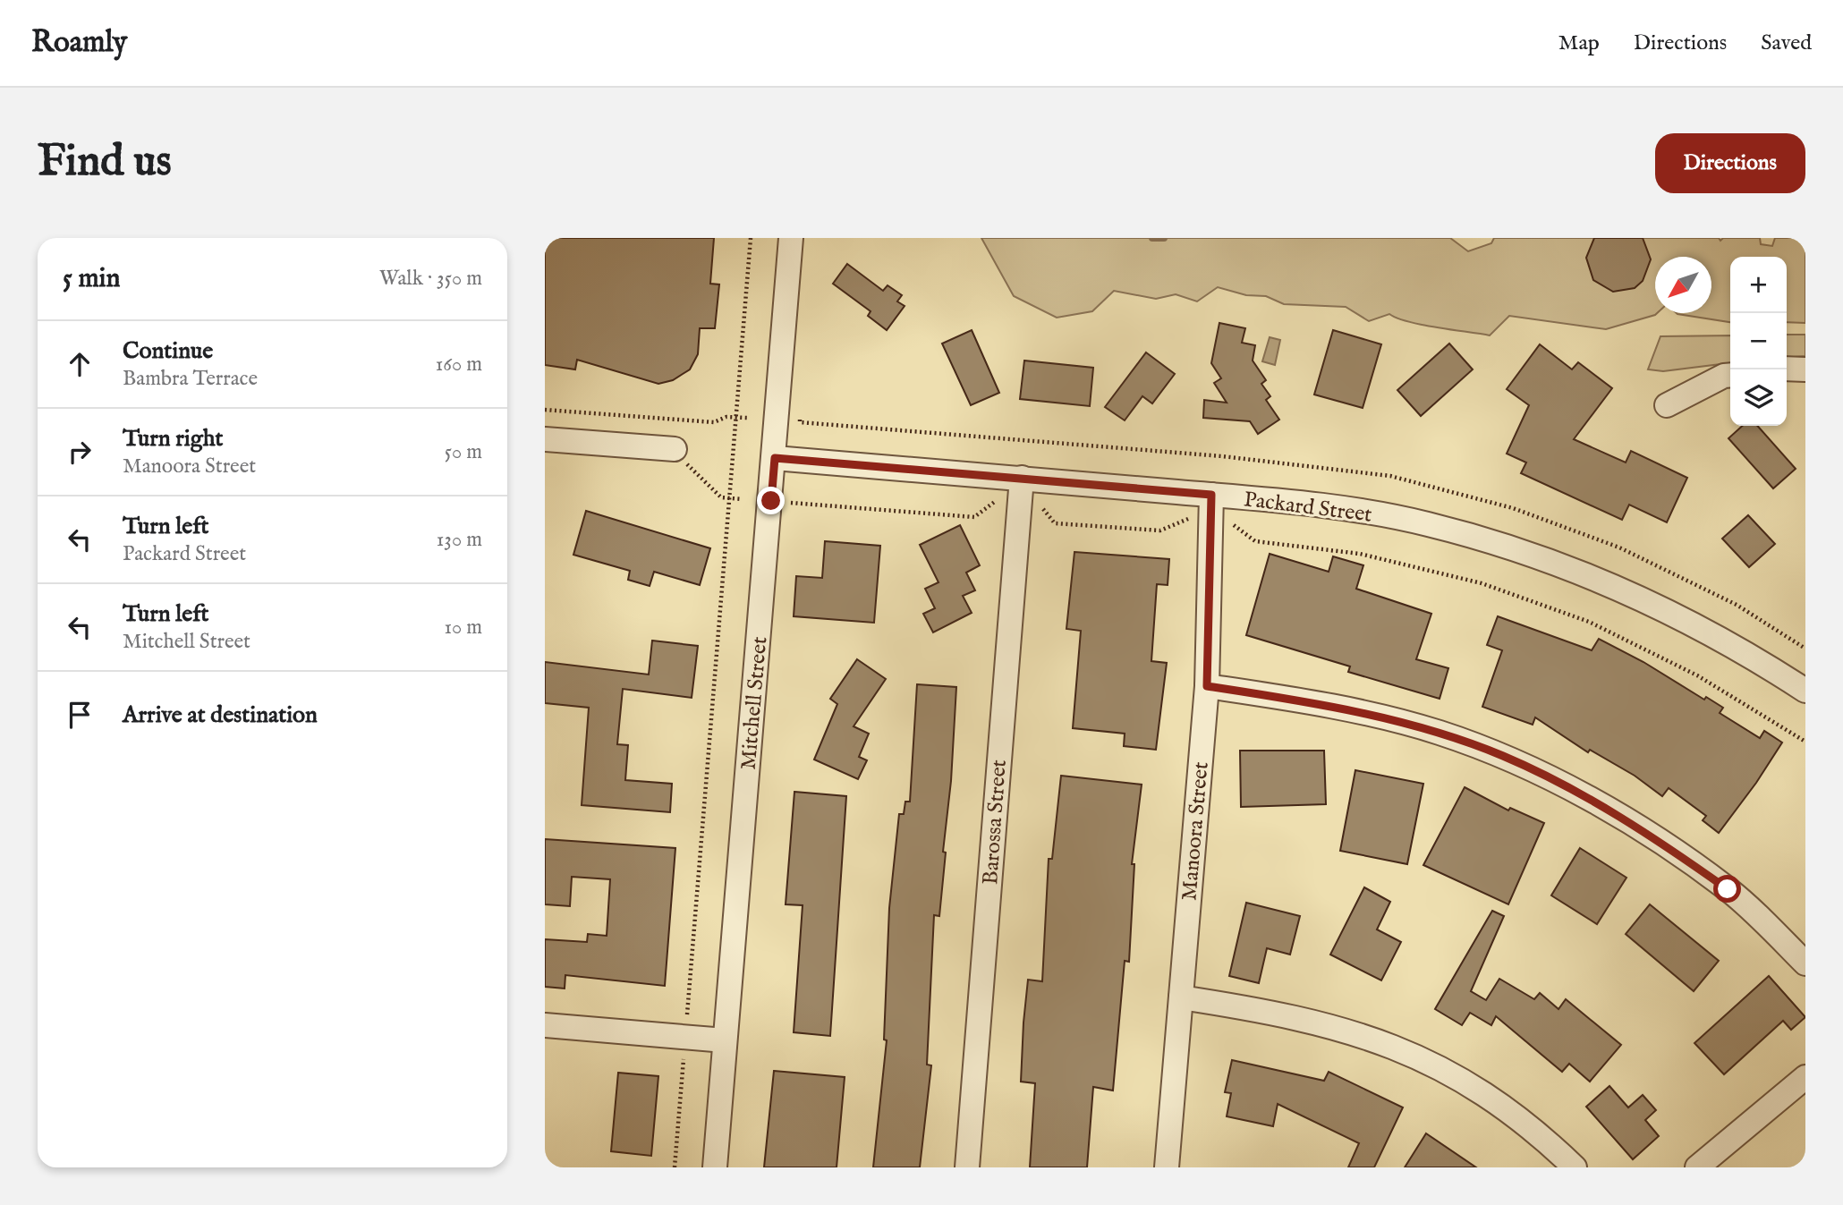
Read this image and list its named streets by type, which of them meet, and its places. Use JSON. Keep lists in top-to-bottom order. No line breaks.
{"streets":{"street":["Packard Street","Mitchell Street","Barossa Street","Manoora Street"]},"crossings":[["Packard Street","Mitchell Street"],["Packard Street","Barossa Street"],["Packard Street","Manoora Street"]],"north":"bottom left","page":{"header":"Roamly","nav":["Map","Directions","Saved"],"buttons":"Directions","title":"Find us","heading":["5 min","Walk · 350 m"],"map_buttons":["+","−"],"list":[["Continue","Bambra Terrace","160 m"],["Turn right","Manoora Street","50 m"],["Turn left","Packard Street","130 m"],["Turn left","Mitchell Street","10 m"],"Arrive at destination"]}}
